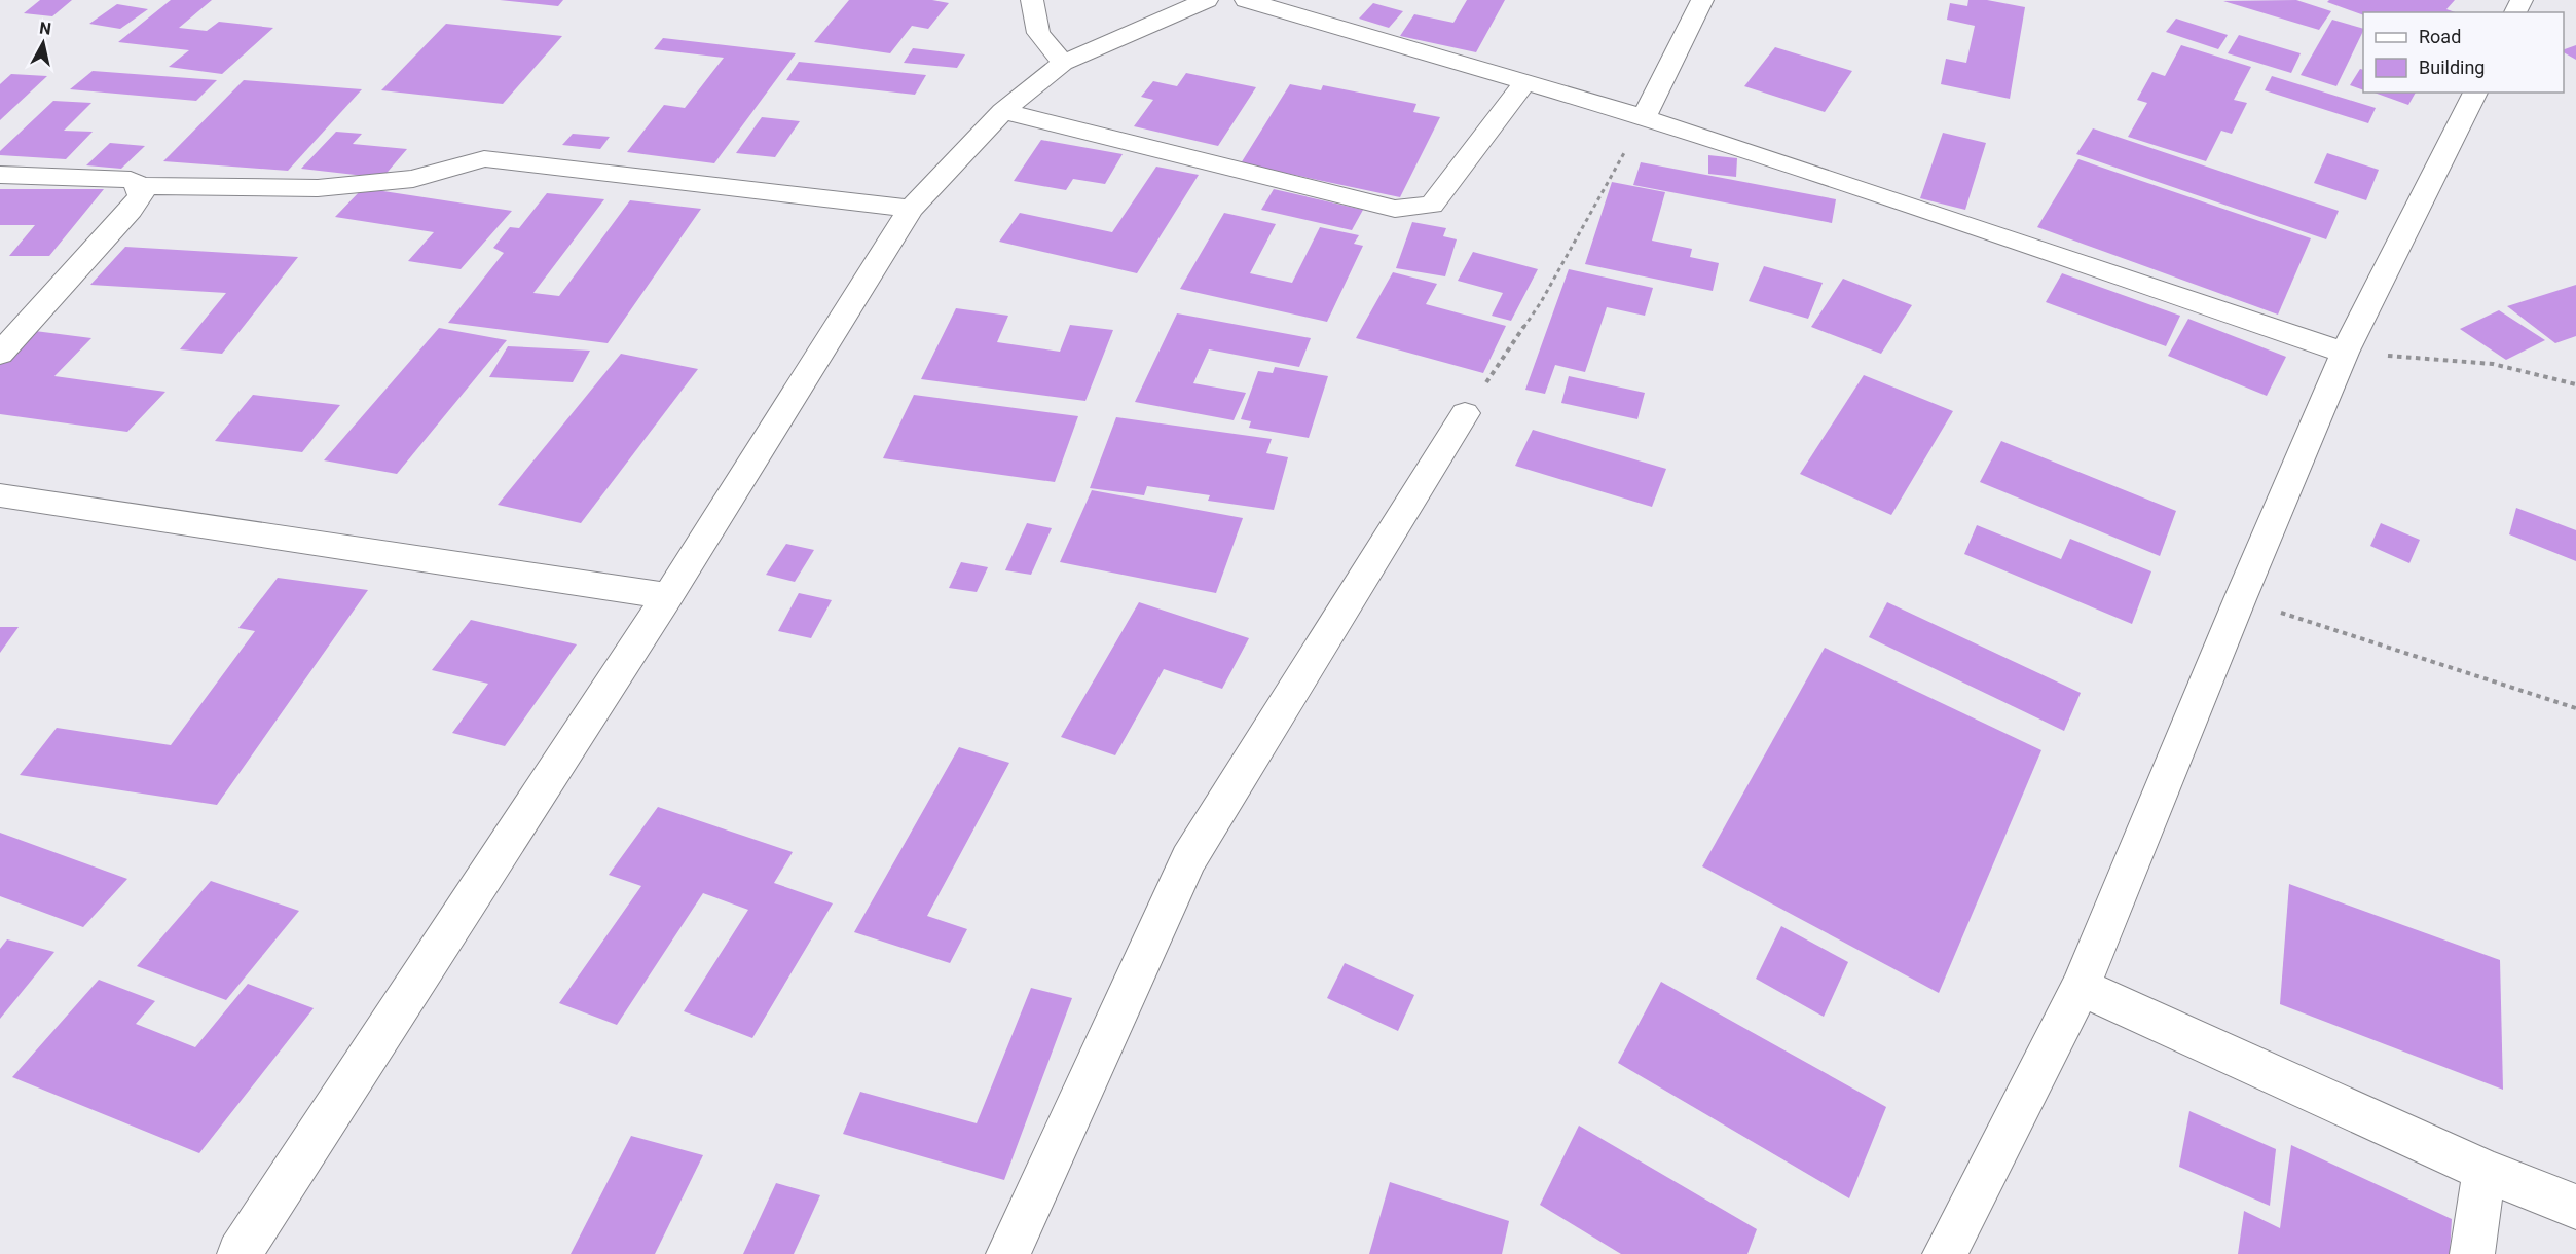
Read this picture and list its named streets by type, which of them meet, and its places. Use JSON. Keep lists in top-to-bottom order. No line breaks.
{"legend":["Road","Building"],"north":"top"}
